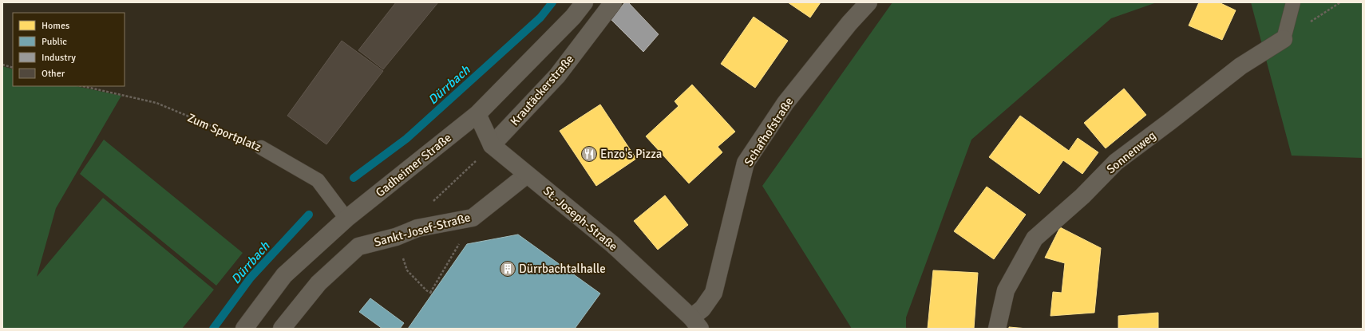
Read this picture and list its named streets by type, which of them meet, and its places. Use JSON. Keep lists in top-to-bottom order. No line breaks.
{"streets":{"street":["Krautäckerstraße","Schafhofstraße","Sonnenweg","Gadheimer Straße","St.-Joseph-Straße","Sankt-Josef-Straße"],"lane":["Zum Sportplatz"]},"crossings":[["Krautäckerstraße","St.-Joseph-Straße"],["Schafhofstraße","St.-Joseph-Straße"],["Zum Sportplatz","Gadheimer Straße"],["Gadheimer Straße","St.-Joseph-Straße"],["St.-Joseph-Straße","Sankt-Josef-Straße"]],"water":["Dürrbach"],"places":{"restaurant":["Enzo's Pizza"],"building":["Dürrbachtalhalle"]},"legend":["Homes","Public","Industry","Other"]}
